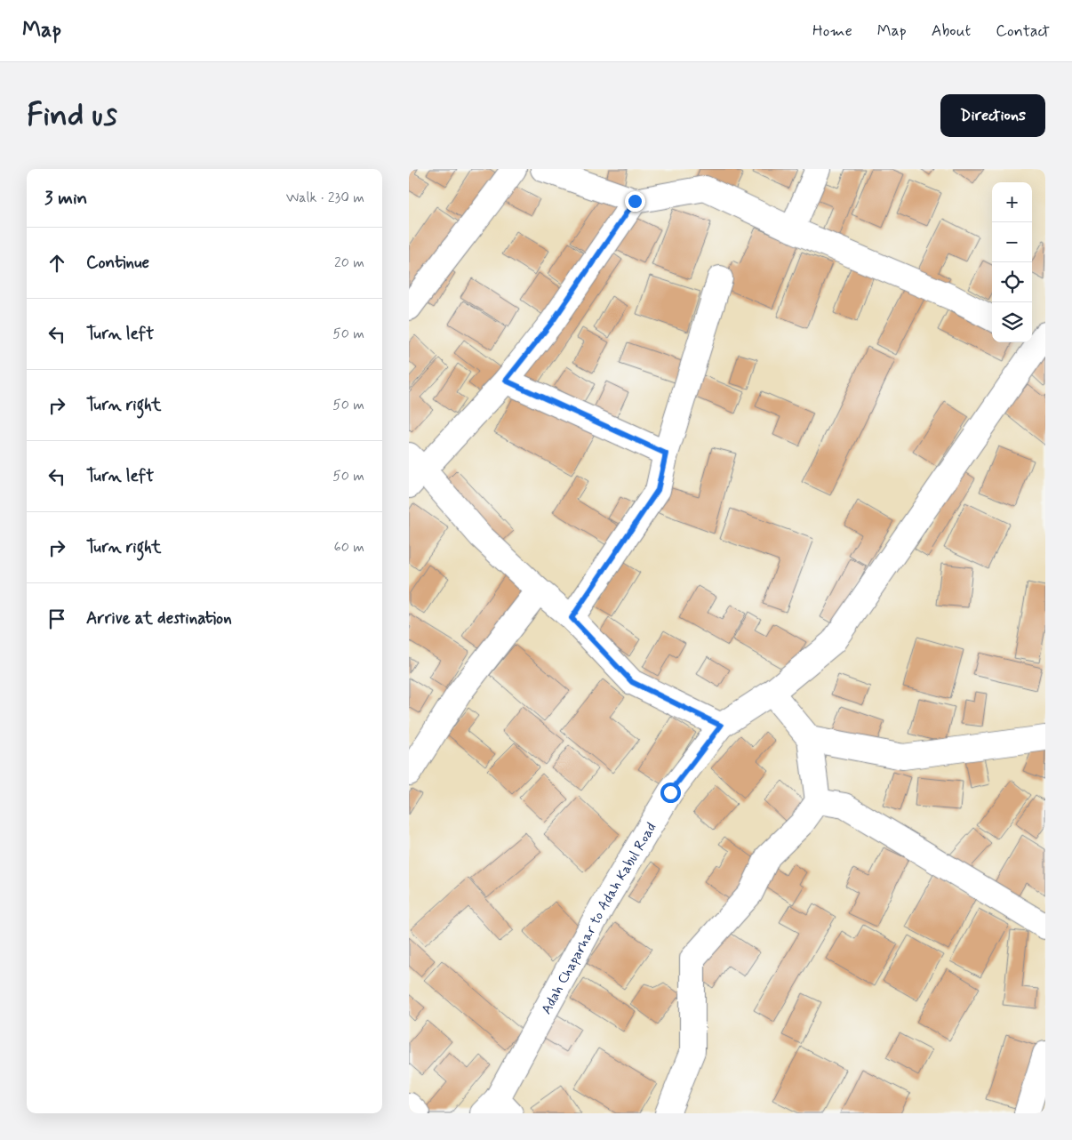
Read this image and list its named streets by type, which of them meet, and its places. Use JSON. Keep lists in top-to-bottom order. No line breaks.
{"streets":{"street":["Adah Chaparhar to Adah Kabul Road"]},"page":{"header":"Map","nav":["Home","Map","About","Contact"],"buttons":"Directions","title":"Find us","heading":["3 min","Walk · 230 m"],"map_buttons":["+","−"],"list":[["Continue","20 m"],["Turn left","50 m"],["Turn right","50 m"],["Turn left","50 m"],["Turn right","60 m"],"Arrive at destination"]}}
